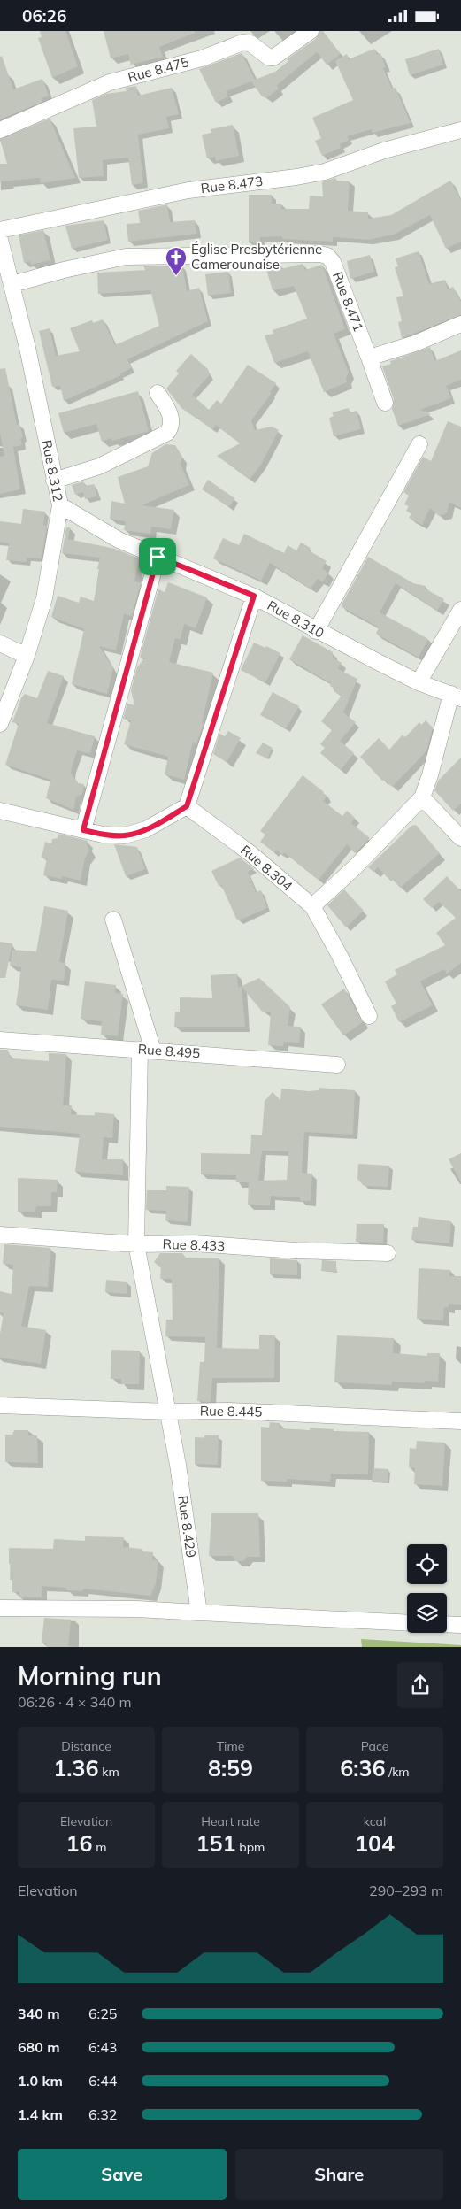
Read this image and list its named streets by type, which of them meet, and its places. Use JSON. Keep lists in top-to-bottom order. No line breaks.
{"streets":{"street":["Rue 8.475","Rue 8.473","Rue 8.471","Rue 8.312","Rue 8.310","Rue 8.304","Rue 8.495","Rue 8.433","Rue 8.445","Rue 8.429"]},"crossings":[["Rue 8.471","Rue 8.312"],["Rue 8.312","Rue 8.310"],["Rue 8.495","Rue 8.429"],["Rue 8.433","Rue 8.429"],["Rue 8.445","Rue 8.429"]],"places":{"church":["Église Presbytérienne Camerounaise"]},"page":{"status":"06:26","heading":["Morning run","06:26 · 4 × 340 m"],"stats":[["Distance","1.36 km"],["Time","8:59"],["Pace","6:36 /km"],["Elevation","16 m"],["Heart rate","151 bpm"],["kcal","104"]],"chart":["Elevation","290–293 m"],"list":[{"name":"340 m","note":"6:25"},{"name":"680 m","note":"6:43"},{"name":"1.0 km","note":"6:44"},{"name":"1.4 km","note":"6:32"}],"buttons":["Save","Share"]}}
